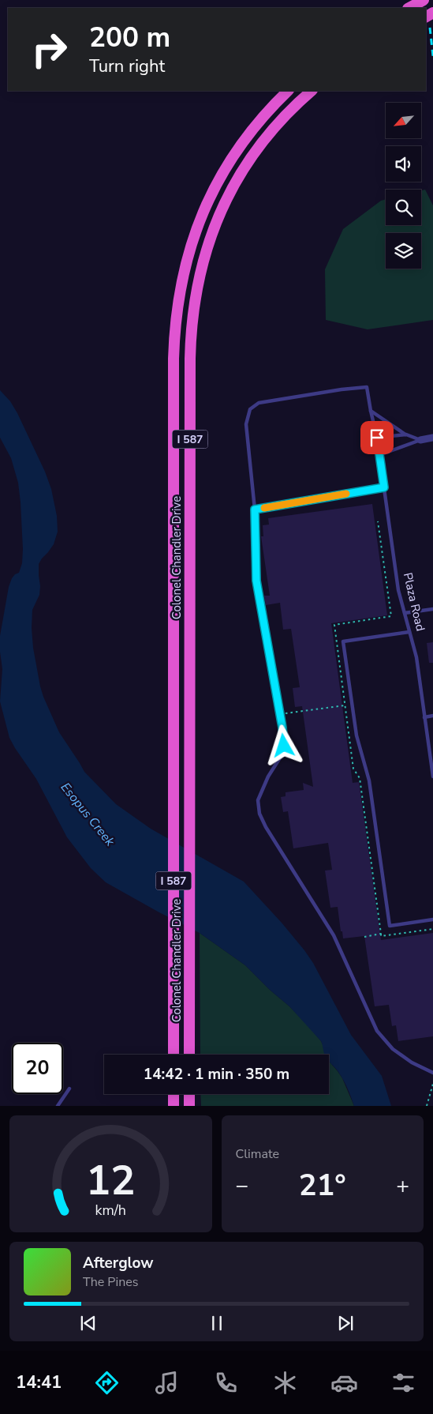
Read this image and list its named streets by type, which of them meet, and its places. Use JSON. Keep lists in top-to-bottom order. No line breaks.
{"streets":{"highway":["I 587","Colonel Chandler Drive"],"lane":["Plaza Road"]},"water":["Esopus Creek"],"north":"bottom left","page":{"turn":["200 m","Turn right"],"limit":"20","trip":"14:42 · 1 min · 350 m","tile":"Climate","heat":["−","21°","+"],"song":["Afterglow","The Pines"],"tabs":"14:41","gauge":["12","km/h"]}}
